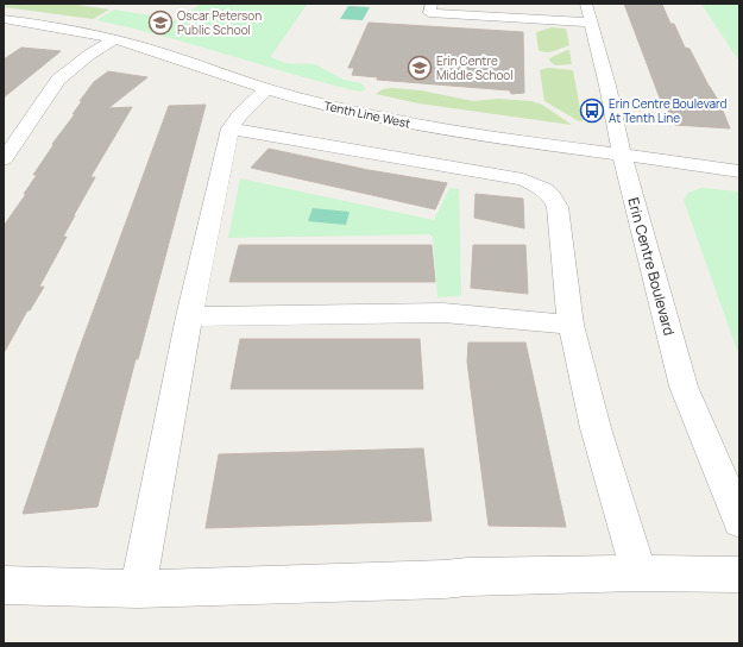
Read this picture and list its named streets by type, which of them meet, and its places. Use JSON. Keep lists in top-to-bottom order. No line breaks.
{"streets":{"street":["Tenth Line West","Erin Centre Boulevard"]},"crossings":[["Tenth Line West","Erin Centre Boulevard"]],"places":{"school or university":["Oscar Peterson Public School","Erin Centre Middle School"],"bus stop":["Erin Centre Boulevard At Tenth Line"]}}
